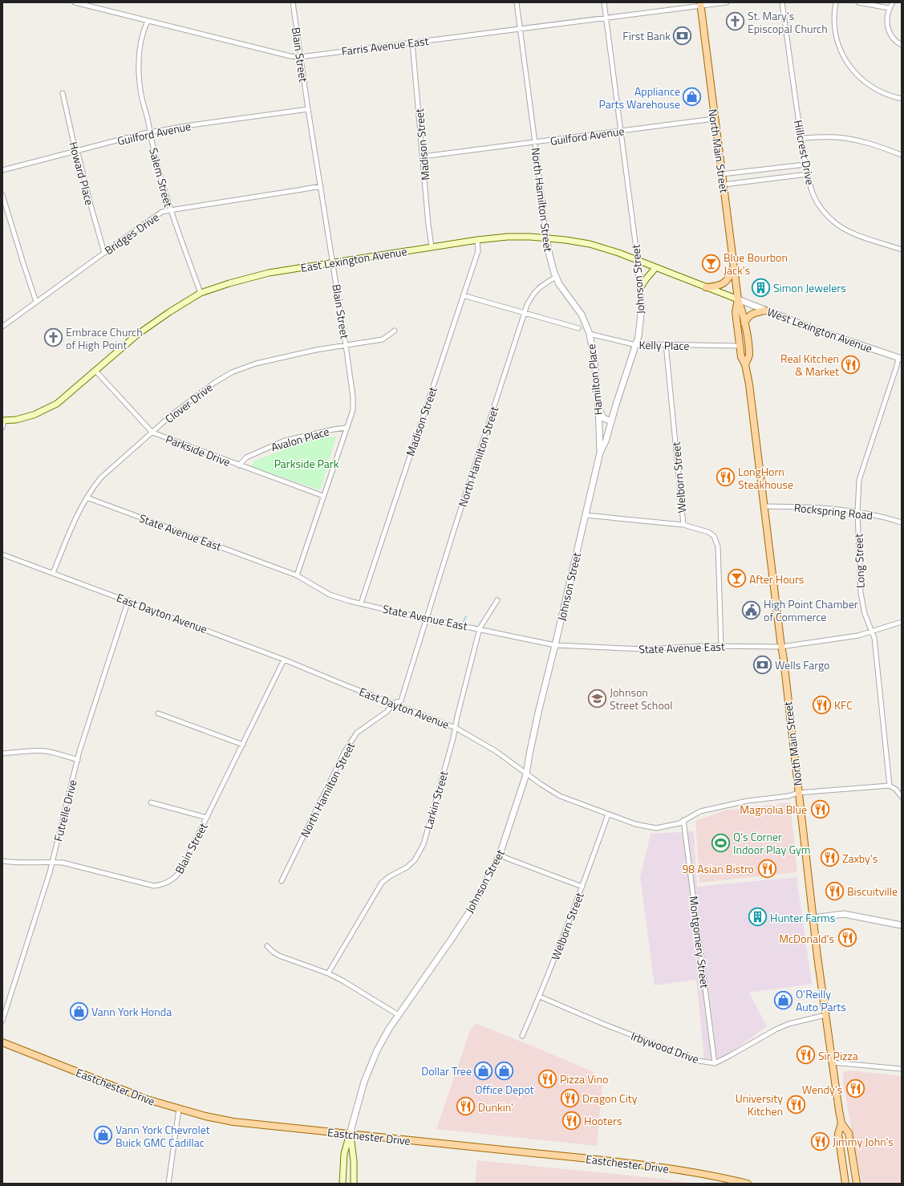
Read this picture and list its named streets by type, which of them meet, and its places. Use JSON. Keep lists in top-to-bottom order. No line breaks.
{"streets":{"main road":["North Main Street","East Lexington Avenue","Johnson Street","Eastchester Drive"],"street":["Farris Avenue East","Blain Street","Guilford Avenue","Madison Street","Hillcrest Drive","Howard Place","Salem Street","North Hamilton Street","Bridges Drive","West Lexington Avenue","Kelly Place","Hamilton Place","Clover Drive","Avalon Place","Parkside Drive","Welborn Street","Rockspring Road","State Avenue East","Long Street","East Dayton Avenue","Larkin Street","Futrelle Drive","Montgomery Street","Irbywood Drive"]},"crossings":[["Farris Avenue East","Blain Street"],["Farris Avenue East","Madison Street"],["Farris Avenue East","North Main Street"],["Farris Avenue East","Salem Street"],["Farris Avenue East","North Hamilton Street"],["Farris Avenue East","Johnson Street"],["Blain Street","Guilford Avenue"],["Blain Street","Bridges Drive"],["Blain Street","East Lexington Avenue"],["Blain Street","Clover Drive"],["Blain Street","Avalon Place"],["Blain Street","Parkside Drive"],["Blain Street","State Avenue East"],["Blain Street","East Dayton Avenue"],["Blain Street","Futrelle Drive"],["Guilford Avenue","Madison Street"],["Guilford Avenue","North Main Street"],["Guilford Avenue","Howard Place"],["Guilford Avenue","Salem Street"],["Guilford Avenue","North Hamilton Street"],["Guilford Avenue","Johnson Street"],["Madison Street","East Lexington Avenue"],["Madison Street","State Avenue East"],["North Main Street","East Lexington Avenue"],["North Main Street","West Lexington Avenue"],["North Main Street","Kelly Place"],["North Main Street","Rockspring Road"],["North Main Street","State Avenue East"],["North Main Street","East Dayton Avenue"],["North Main Street","Irbywood Drive"],["Howard Place","Bridges Drive"],["Salem Street","Bridges Drive"],["Salem Street","East Lexington Avenue"],["North Hamilton Street","East Lexington Avenue"],["North Hamilton Street","Hamilton Place"],["North Hamilton Street","State Avenue East"],["North Hamilton Street","East Dayton Avenue"],["East Lexington Avenue","Johnson Street"],["East Lexington Avenue","West Lexington Avenue"],["East Lexington Avenue","Parkside Drive"],["Johnson Street","Kelly Place"],["Johnson Street","Hamilton Place"],["Johnson Street","State Avenue East"],["Johnson Street","East Dayton Avenue"],["Johnson Street","Eastchester Drive"],["West Lexington Avenue","Long Street"],["Kelly Place","Hamilton Place"],["Kelly Place","Welborn Street"],["Clover Drive","Parkside Drive"],["Clover Drive","State Avenue East"],["Clover Drive","East Dayton Avenue"],["Avalon Place","Parkside Drive"],["Welborn Street","State Avenue East"],["Welborn Street","East Dayton Avenue"],["Welborn Street","Irbywood Drive"],["Rockspring Road","Long Street"],["State Avenue East","Long Street"],["State Avenue East","Larkin Street"],["Long Street","East Dayton Avenue"],["East Dayton Avenue","Larkin Street"],["East Dayton Avenue","Futrelle Drive"],["East Dayton Avenue","Montgomery Street"],["Montgomery Street","Irbywood Drive"]],"parks":["Parkside Park"],"places":{"church":["St. Mary's Episcopal Church","Embrace Church of High Point"],"bank":["First Bank","Wells Fargo"],"shop":["Appliance Parts Warehouse","O'Reilly Auto Parts","Vann York Honda","Dollar Tree","Office Depot","Vann York Chevrolet Buick GMC Cadillac"],"bar":["Blue Bourbon Jack's","After Hours"],"building":["Simon Jewelers","Hunter Farms"],"restaurant":["Real Kitchen & Market","LongHorn Steakhouse","KFC","Magnolia Blue","Zaxby's","98 Asian Bistro","Biscuitville","McDonald's","Sir Pizza","Pizza Vino","Wendy's","Dragon City","University Kitchen","Dunkin'","Hooters","Jimmy John's"],"public building":["High Point Chamber of Commerce"],"school or university":["Johnson Street School"],"sports":["Q's Corner Indoor Play Gym"]}}
